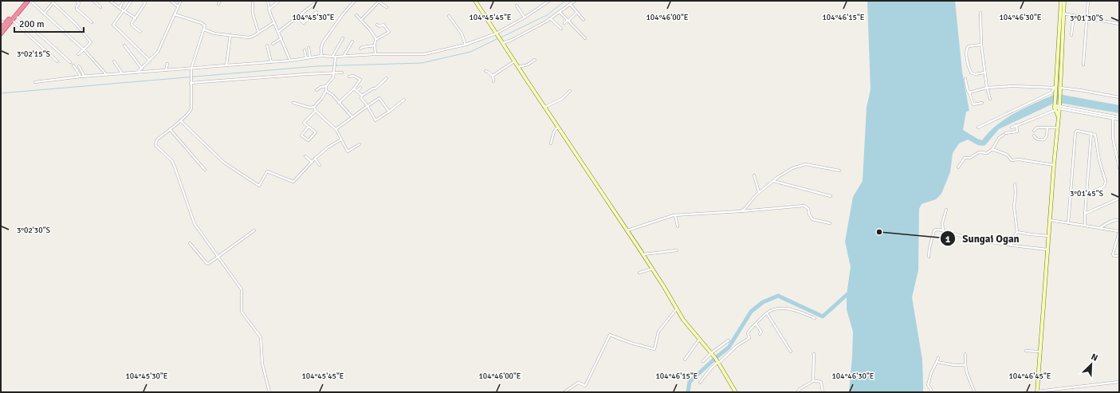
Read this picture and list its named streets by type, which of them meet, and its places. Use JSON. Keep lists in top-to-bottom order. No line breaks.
{"places":["Sungai Ogan"],"scale_bar":"200 m","north":"top right","coordinates":["104°45'30\"E","104°45'45\"E","104°46'00\"E","104°46'15\"E","104°46'30\"E","3°01'30\"S","3°02'15\"S","3°01'45\"S","3°02'30\"S","104°46'45\"E"]}
